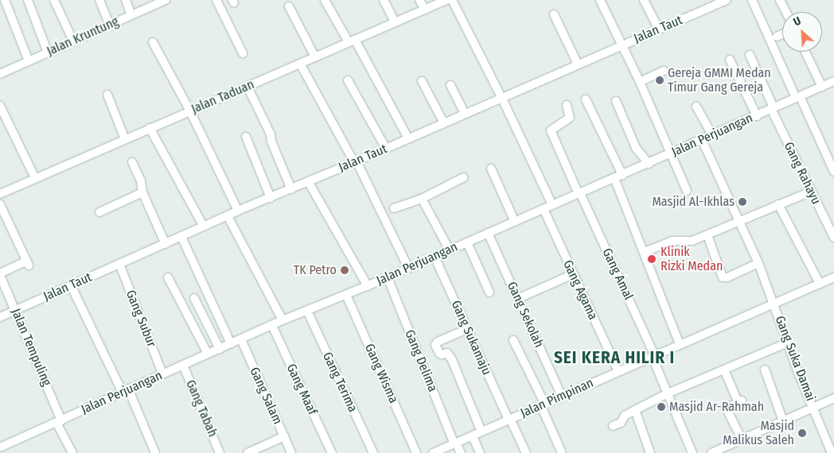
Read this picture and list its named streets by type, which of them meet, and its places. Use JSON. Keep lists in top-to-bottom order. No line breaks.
{"streets":{"street":["Jalan Taut","Jalan Kruntung","Jalan Taduan","Jalan Perjuangan","Gang Rahayu","Gang Amal","Gang Agama","Gang Sekolah","Gang Subur","Gang Sukamaju","Jalan Tempuling","Gang Suka Damai","Gang Delima","Gang Wisma","Gang Terima","Gang Maaf","Gang Salam","Jalan Pimpinan","Gang Tabah"]},"crossings":[["Jalan Taut","Gang Subur"],["Jalan Taut","Jalan Tempuling"],["Jalan Perjuangan","Gang Rahayu"],["Jalan Perjuangan","Gang Amal"],["Jalan Perjuangan","Gang Agama"],["Jalan Perjuangan","Gang Sekolah"],["Jalan Perjuangan","Gang Subur"],["Jalan Perjuangan","Gang Sukamaju"],["Jalan Perjuangan","Jalan Tempuling"],["Jalan Perjuangan","Gang Suka Damai"],["Jalan Perjuangan","Gang Delima"],["Jalan Perjuangan","Gang Wisma"],["Jalan Perjuangan","Gang Terima"],["Jalan Perjuangan","Gang Maaf"],["Jalan Perjuangan","Gang Salam"],["Jalan Perjuangan","Gang Tabah"],["Gang Amal","Jalan Pimpinan"],["Gang Agama","Jalan Pimpinan"],["Gang Sekolah","Jalan Pimpinan"],["Gang Sukamaju","Jalan Pimpinan"],["Gang Suka Damai","Jalan Pimpinan"],["Gang Delima","Jalan Pimpinan"]],"districts":["SEI KERA HILIR I"],"places":["Gereja GMMI Medan Timur Gang Gereja","Masjid Al-Ikhlas","Klinik Rizki Medan","TK Petro","Masjid Ar-Rahmah","Masjid Malikus Saleh"],"north":"top left"}
